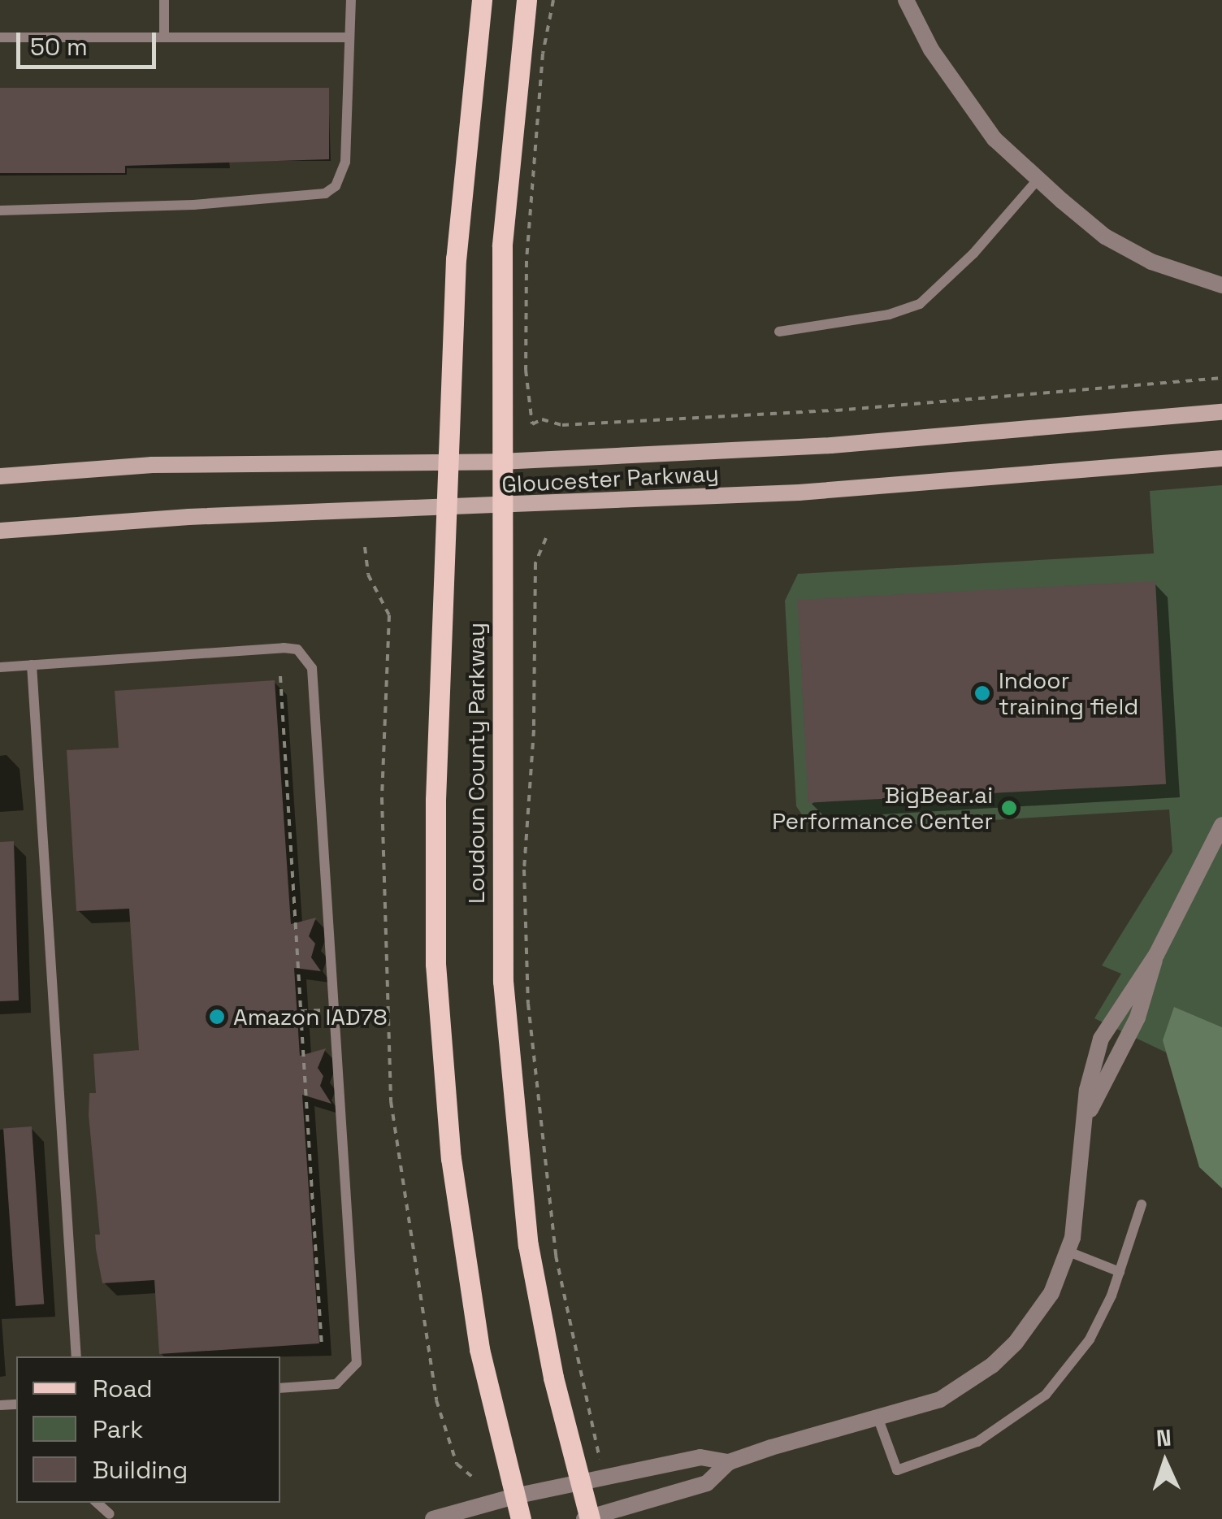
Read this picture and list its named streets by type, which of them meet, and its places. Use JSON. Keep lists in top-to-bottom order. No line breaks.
{"streets":{"main road":["Gloucester Parkway","Loudoun County Parkway"]},"crossings":[["Gloucester Parkway","Loudoun County Parkway"]],"places":["Indoor training field","BigBear.ai Performance Center","Amazon IAD78"],"legend":["Road","Park","Building"],"scale_bar":"50 m","north":"top"}
